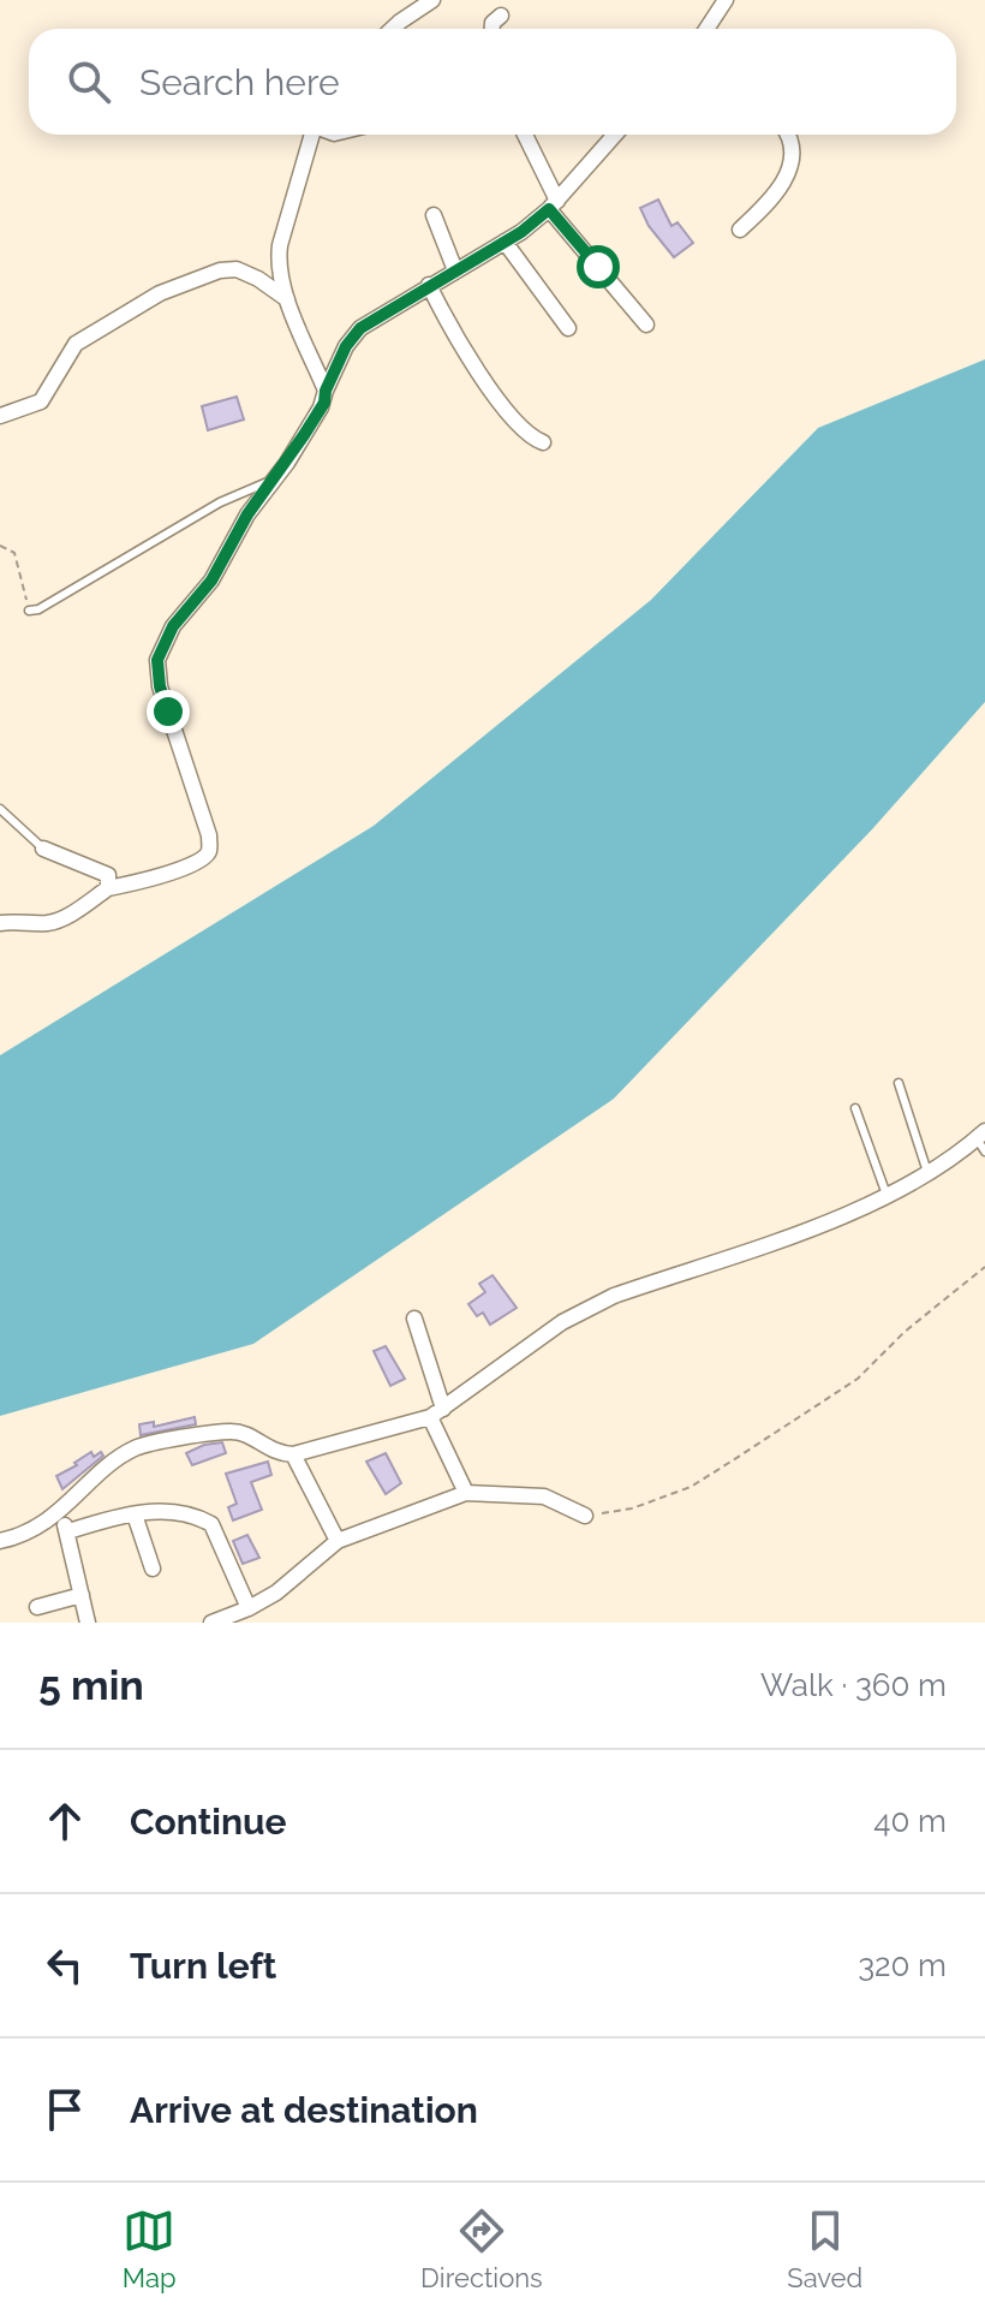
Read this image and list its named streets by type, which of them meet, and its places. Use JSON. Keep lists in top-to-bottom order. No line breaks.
{"page":{"search":"Search here","heading":["5 min","Walk · 360 m"],"list":[["Continue","40 m"],["Turn left","320 m"],"Arrive at destination"],"nav":["Map","Directions","Saved"]}}
